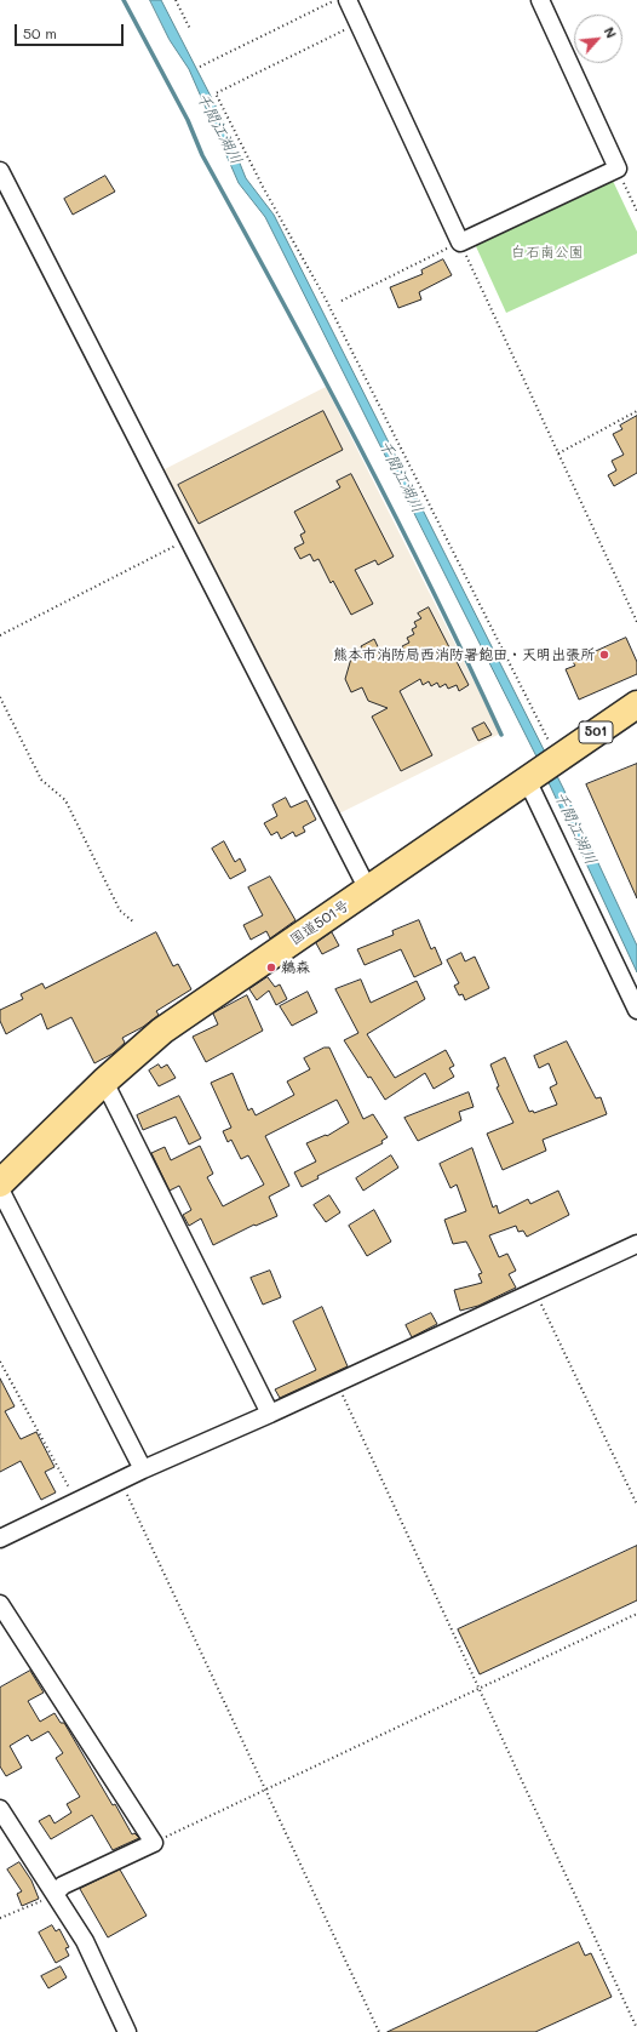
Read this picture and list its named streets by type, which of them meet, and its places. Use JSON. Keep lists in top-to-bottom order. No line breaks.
{"streets":{"highway":["501","国道501号"]},"water":["千間江湖川"],"parks":["白石南公園"],"places":["熊本市消防局西消防署飽田・天明出張所","鵜森"],"scale_bar":"50 m","north":"top right"}
